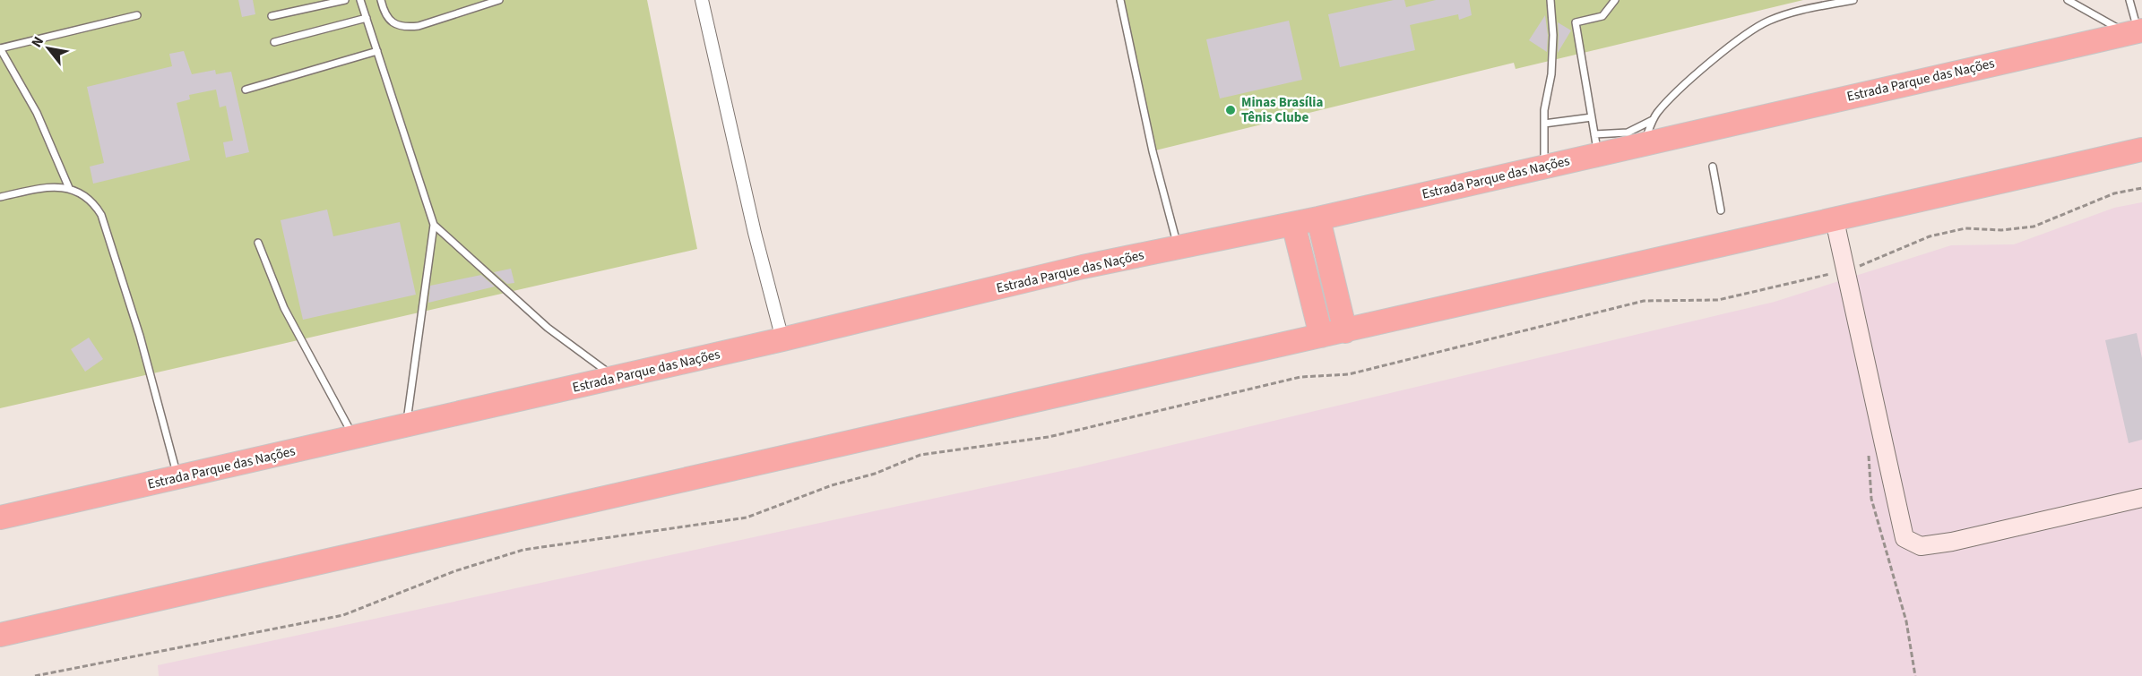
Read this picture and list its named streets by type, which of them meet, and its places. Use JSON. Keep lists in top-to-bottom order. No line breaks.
{"streets":{"highway":["Estrada Parque das Nações"]},"places":["Minas Brasília Tênis Clube"],"north":"top left"}
